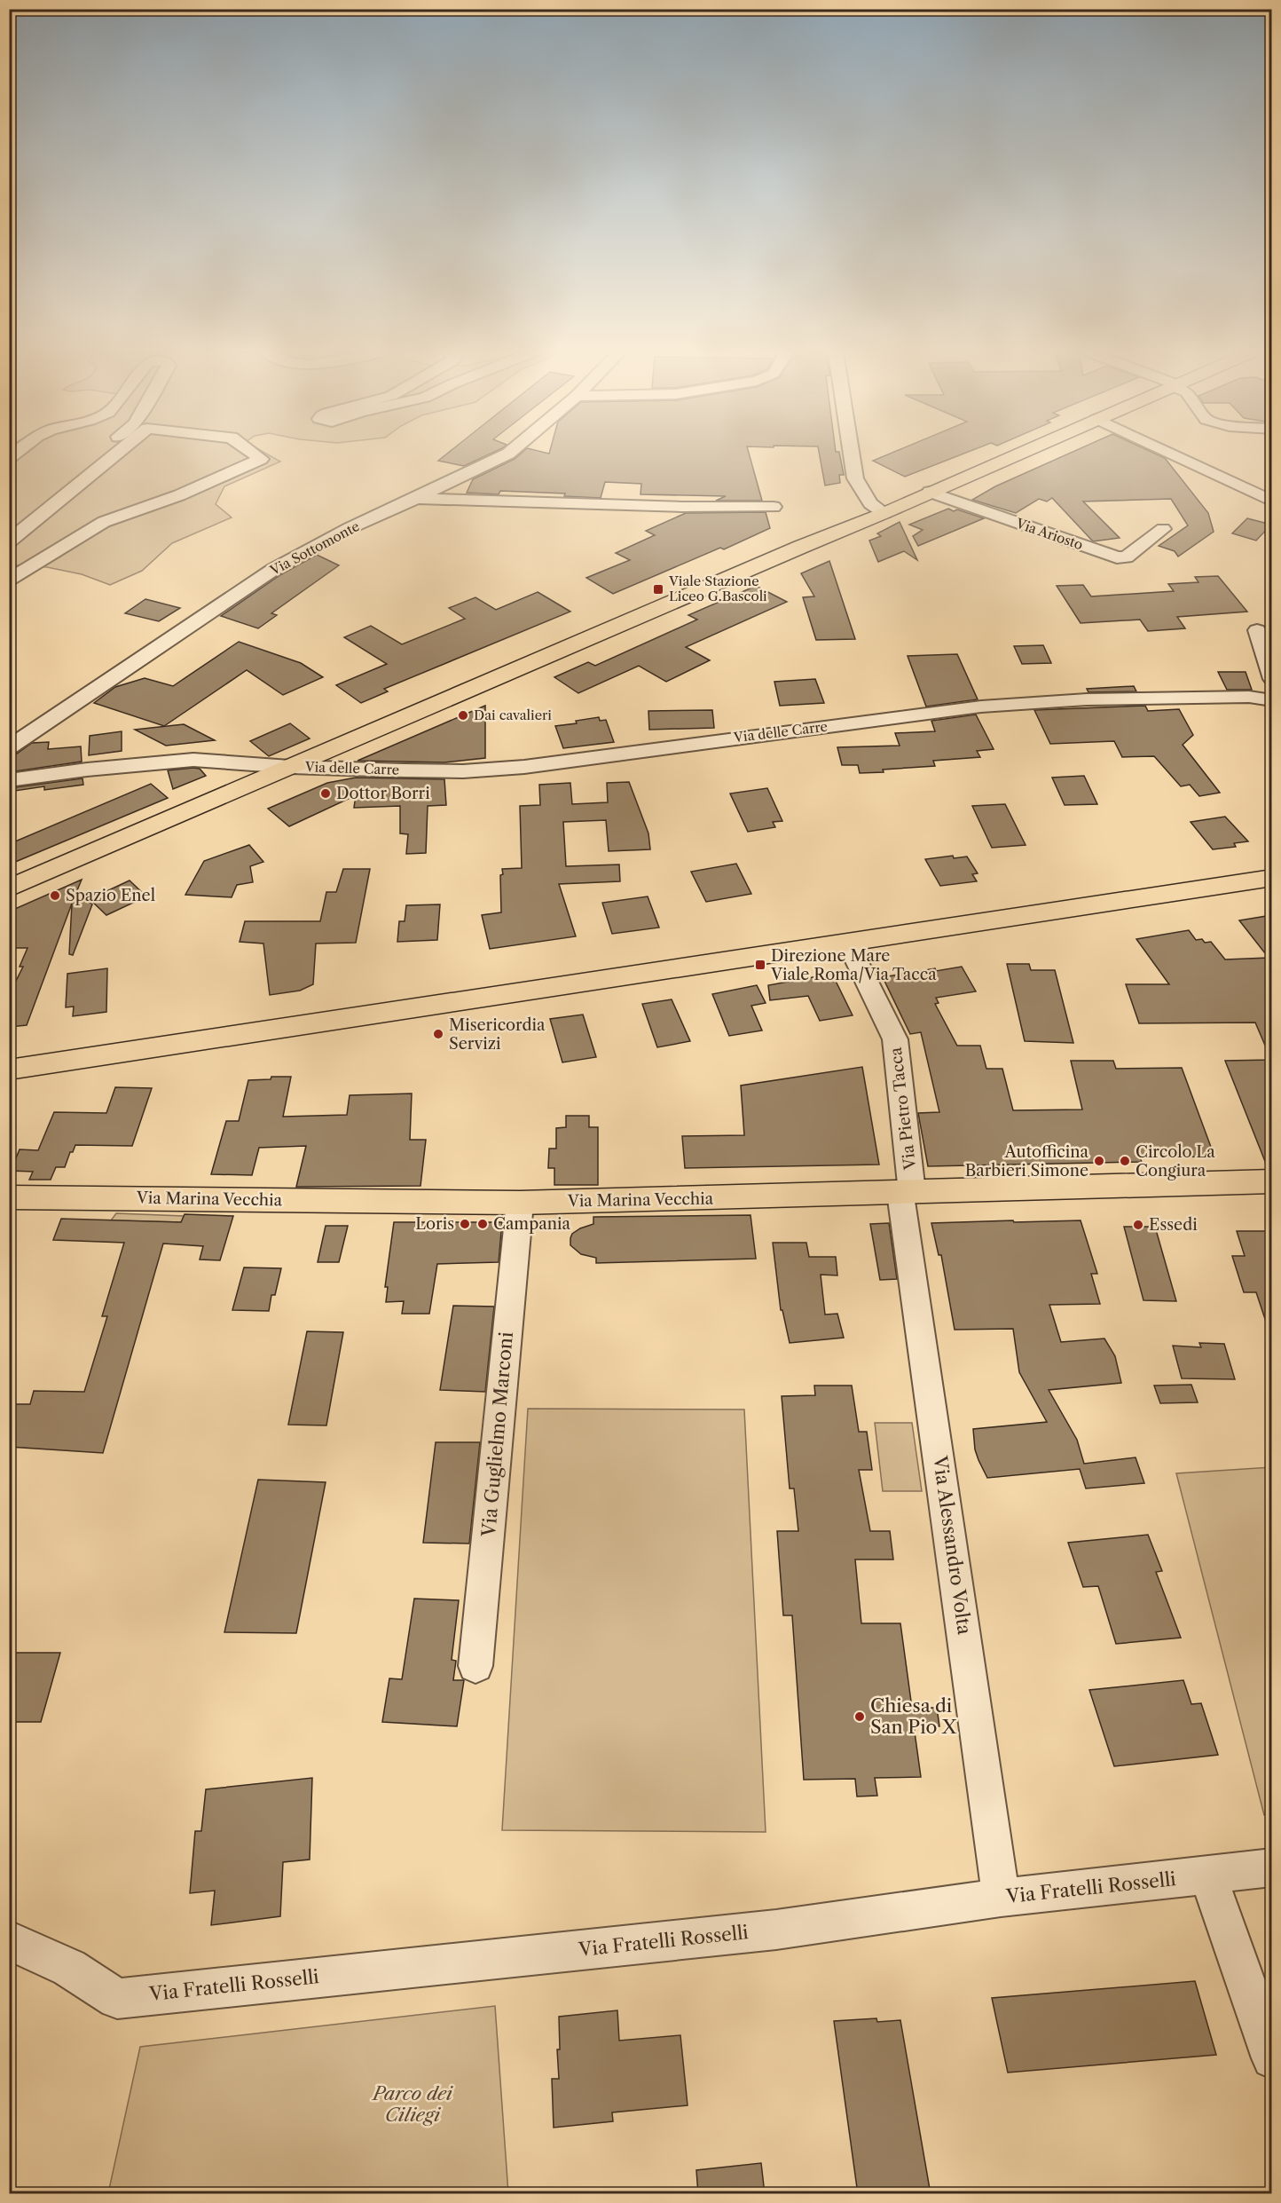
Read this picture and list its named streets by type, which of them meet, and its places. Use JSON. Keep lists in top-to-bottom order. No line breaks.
{"streets":{"main road":["Via Marina Vecchia"],"street":["Via Ariosto","Via Sottomonte","Via delle Carre","Via Pietro Tacca","Via Guglielmo Marconi","Via Alessandro Volta","Via Fratelli Rosselli"]},"crossings":[["Via Pietro Tacca","Via Marina Vecchia"],["Via Pietro Tacca","Via Alessandro Volta"],["Via Marina Vecchia","Via Guglielmo Marconi"],["Via Marina Vecchia","Via Alessandro Volta"],["Via Alessandro Volta","Via Fratelli Rosselli"]],"parks":["Parco dei Ciliegi"],"places":{"transit":["Viale Stazione Liceo G.Bascoli","Direzione Mare Viale Roma/Via Tacca"],"other":["Dai cavalieri","Dottor Borri","Spazio Enel","Misericordia Servizi","Autofficina Barbieri Simone","Circolo La Congiura","Loris","Campania","Essedi","Chiesa di San Pio X"]}}
